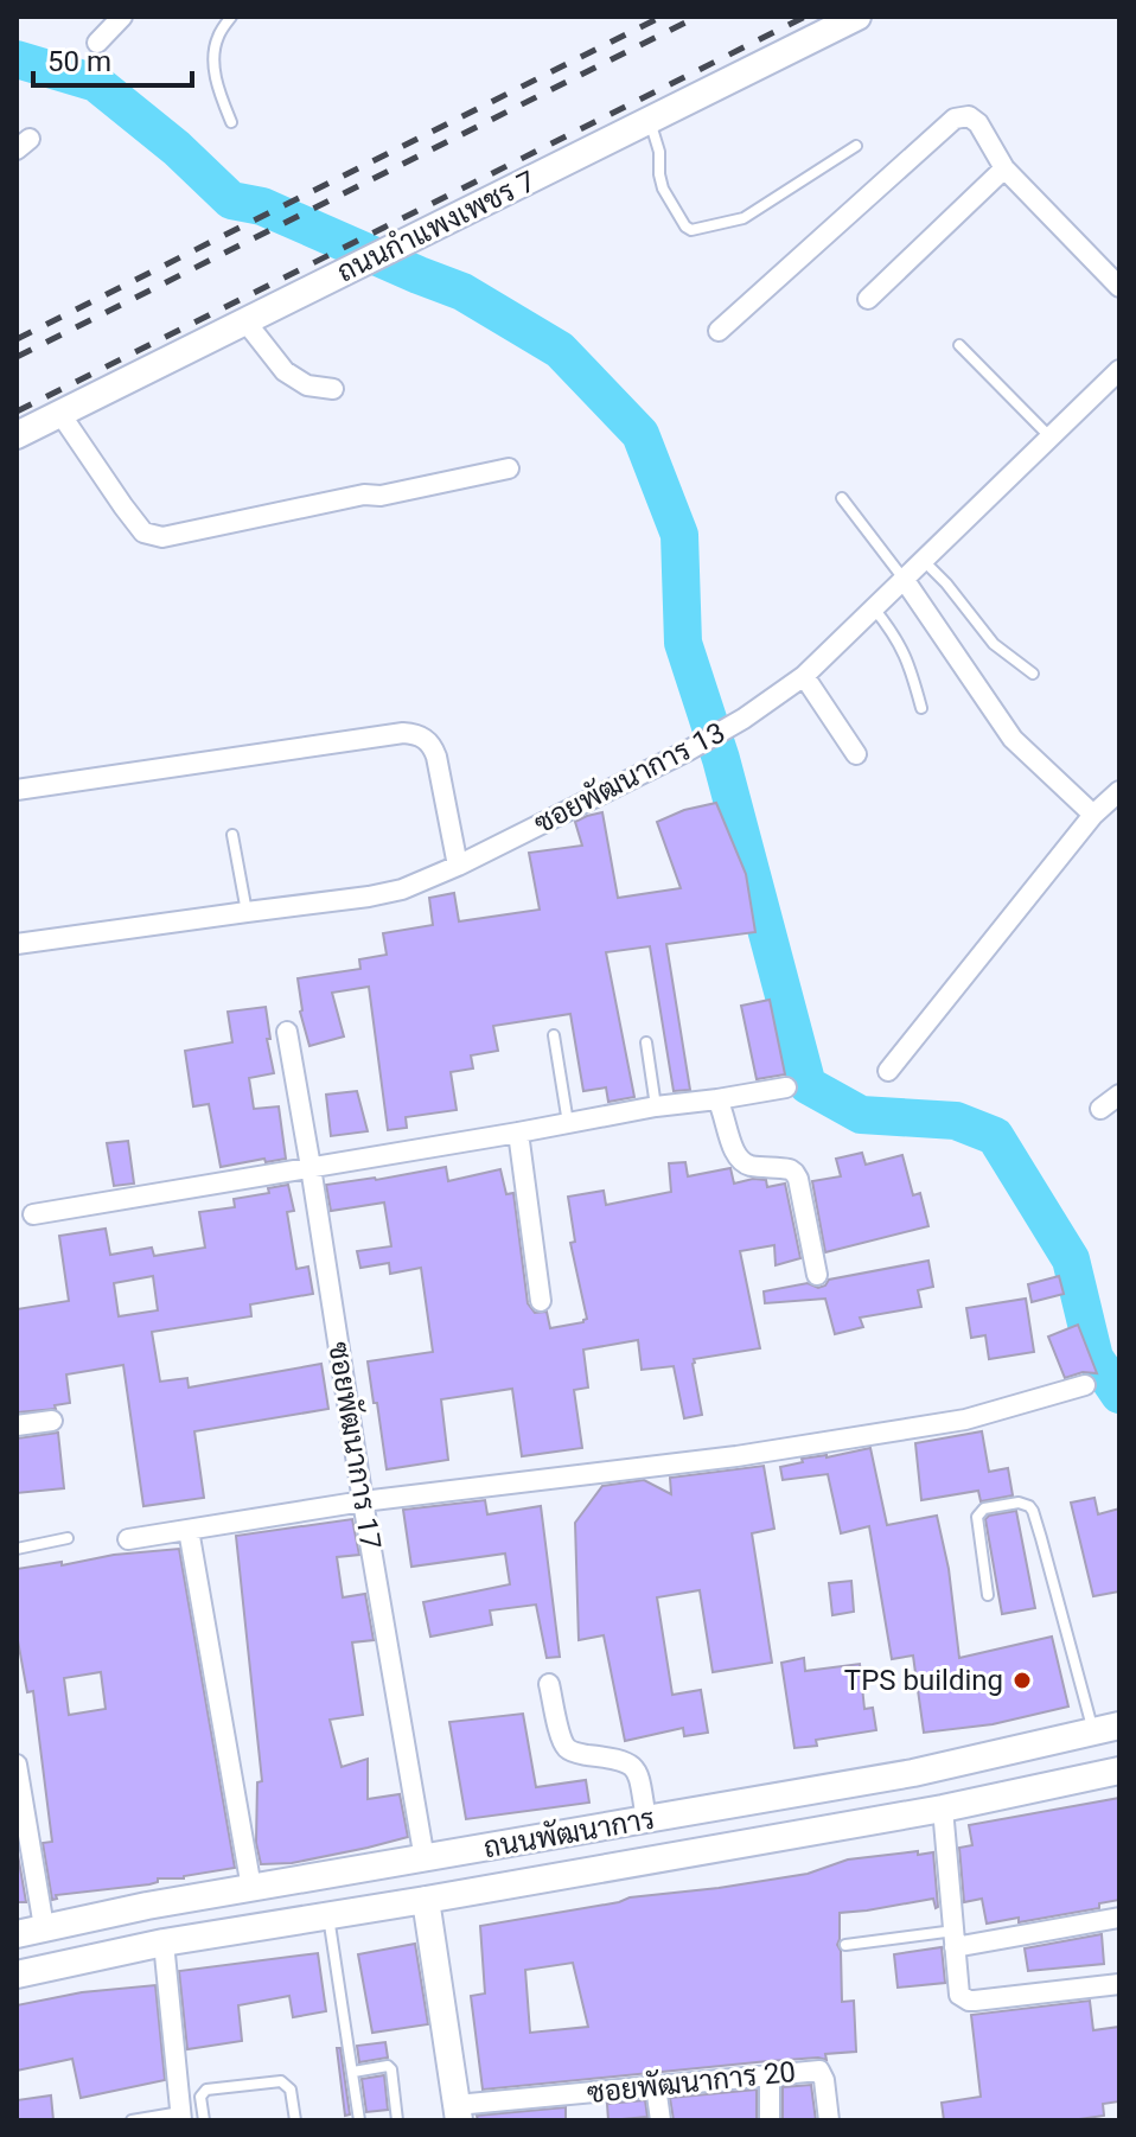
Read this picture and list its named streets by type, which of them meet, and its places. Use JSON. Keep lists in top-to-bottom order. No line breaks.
{"streets":{"main road":["ถนนกำแพงเพชร 7","ถนนพัฒนาการ","ซอยพัฒนาการ 20"],"street":["ซอยพัฒนาการ 13","ซอยพัฒนาการ 17"]},"crossings":[["ซอยพัฒนาการ 17","ถนนพัฒนาการ"],["ถนนพัฒนาการ","ซอยพัฒนาการ 20"]],"places":["TPS building"],"scale_bar":"50 m"}
